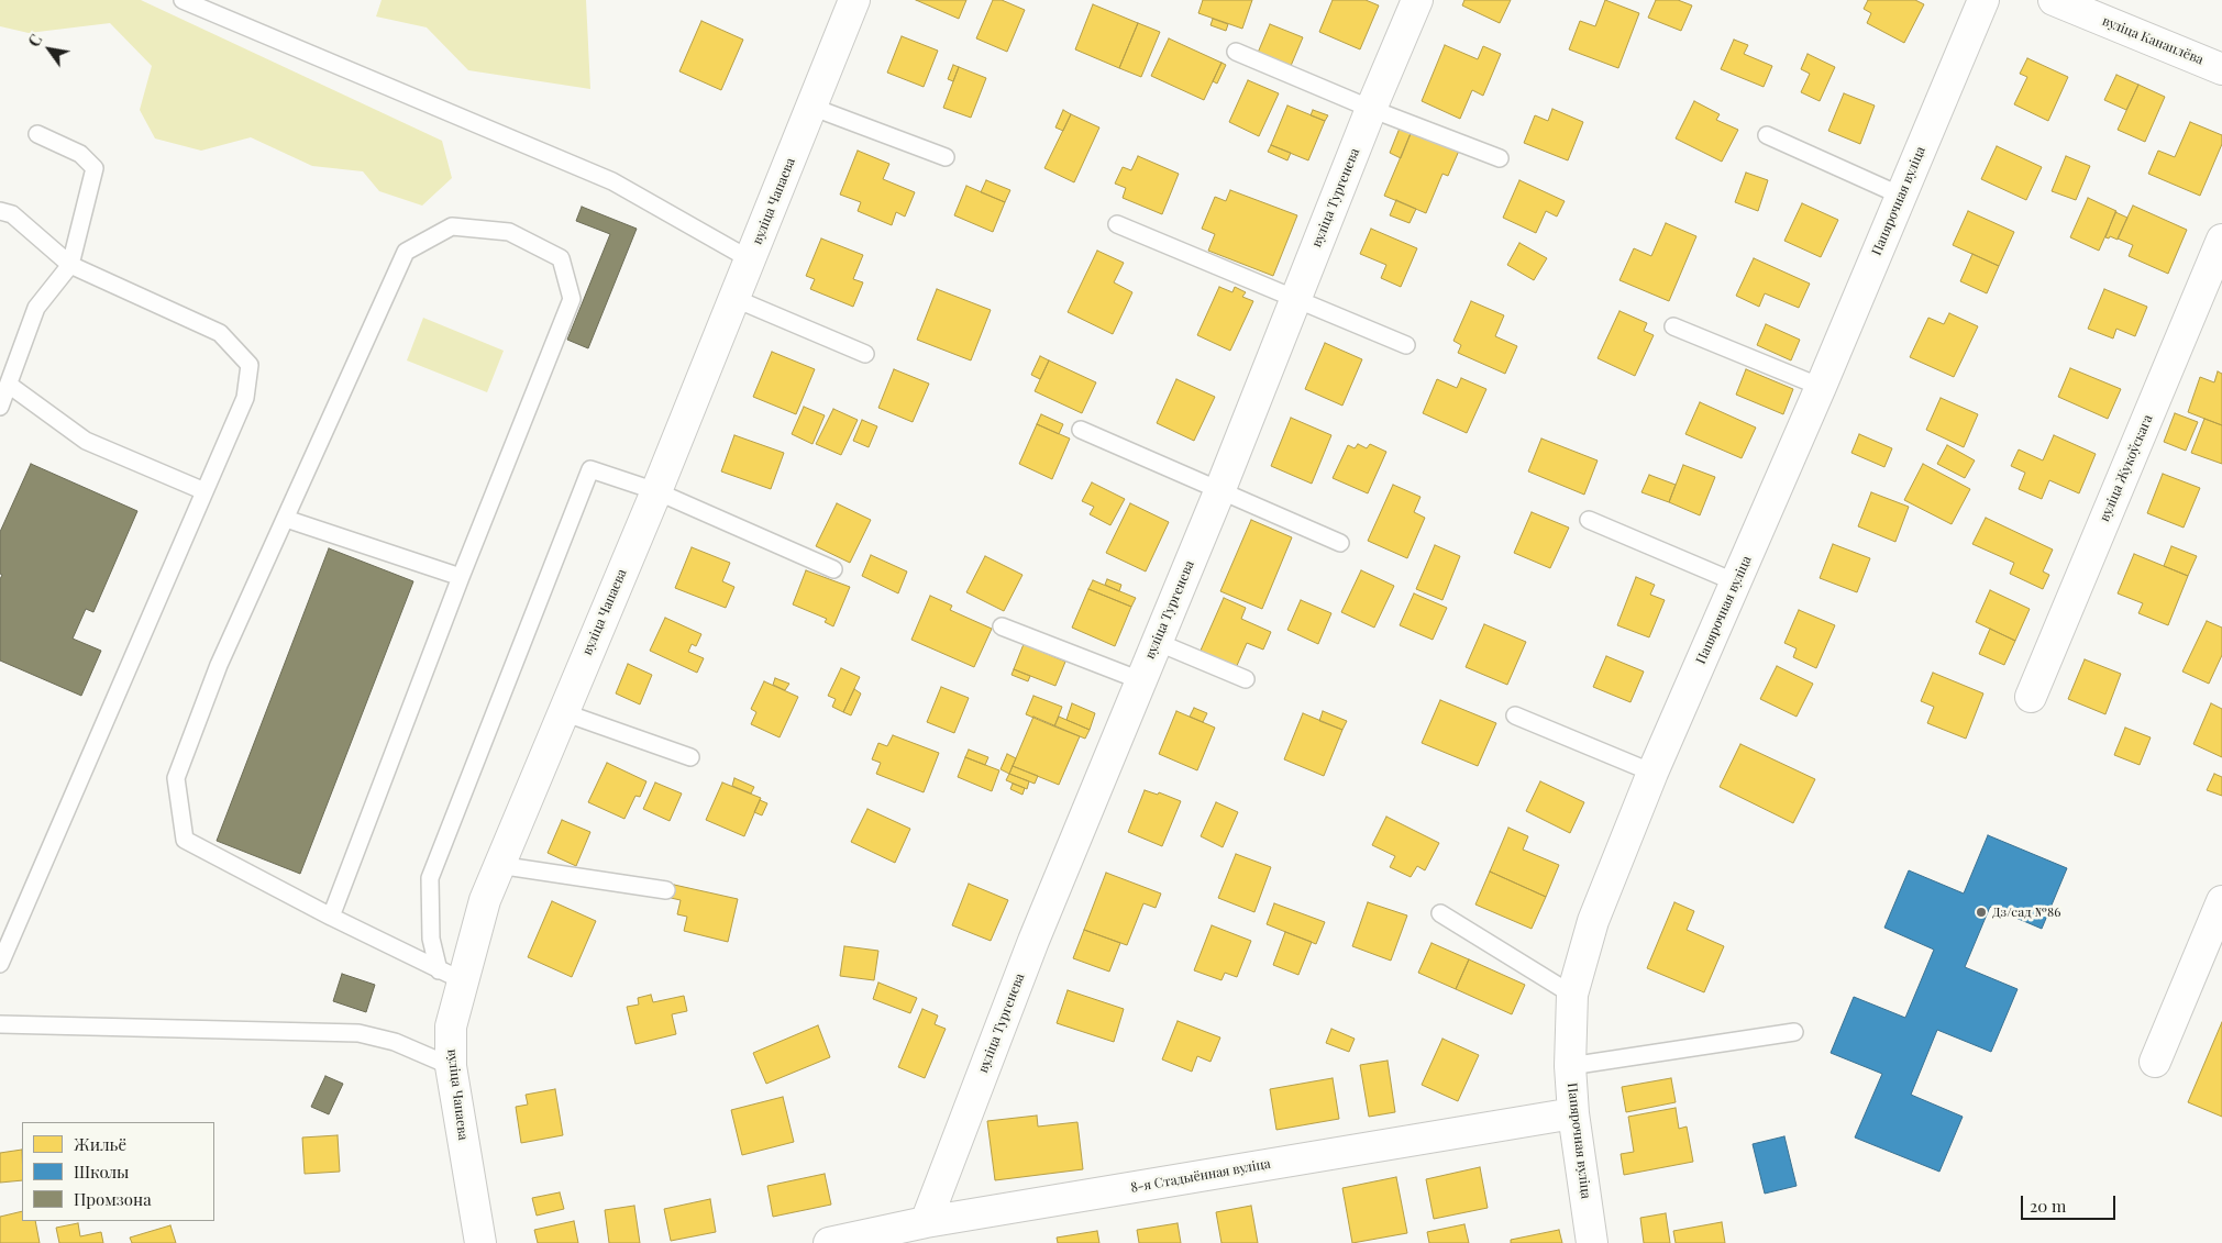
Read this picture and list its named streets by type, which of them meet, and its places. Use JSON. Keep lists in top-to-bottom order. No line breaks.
{"streets":{"street":["вуліца Канаплёва","вуліца Тургенева","вуліца Чапаева","Папярочная вуліца","вуліца Жукоўскага","8-я Стадыённая вуліца"]},"crossings":[["вуліца Тургенева","8-я Стадыённая вуліца"],["Папярочная вуліца","8-я Стадыённая вуліца"]],"places":["Дз/сад №86"],"legend":["Жильё","Школы","Промзона"],"scale_bar":"20 m","north":"top left"}
